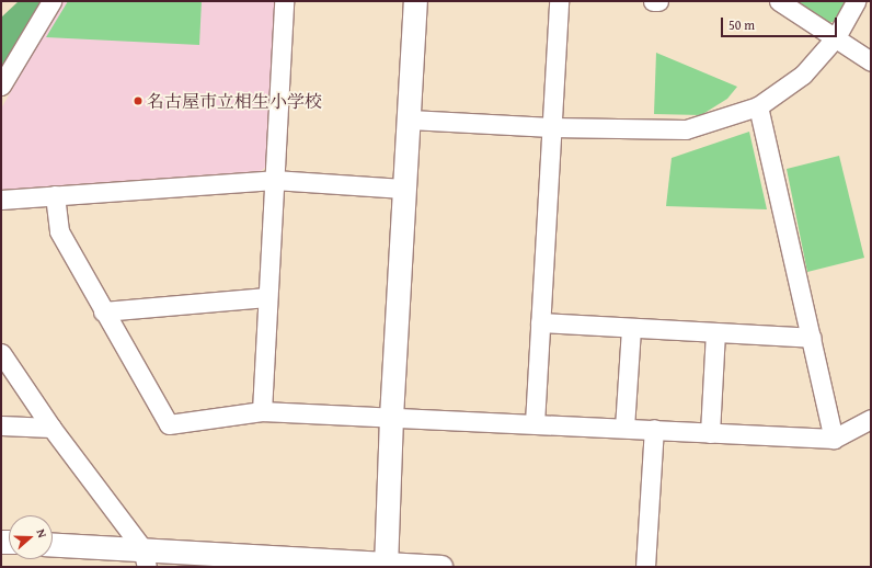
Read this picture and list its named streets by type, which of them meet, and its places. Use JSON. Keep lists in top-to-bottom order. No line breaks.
{"places":["名古屋市立相生小学校"],"scale_bar":"50 m","north":"right"}
